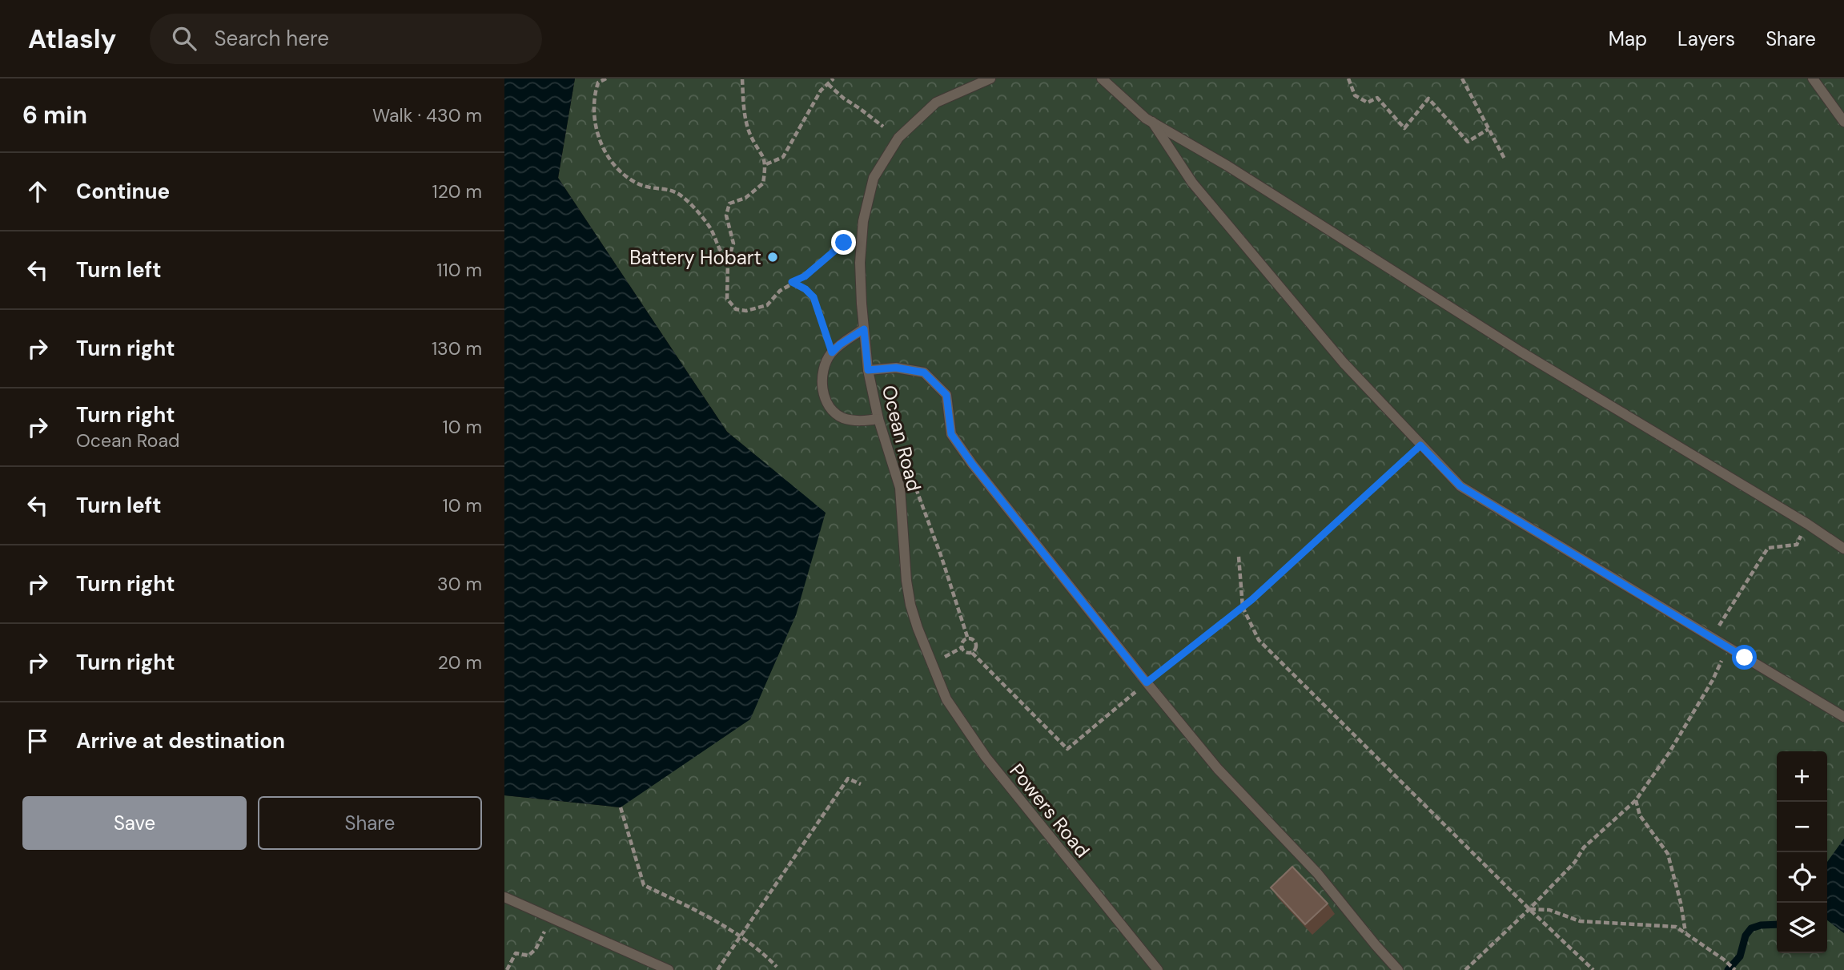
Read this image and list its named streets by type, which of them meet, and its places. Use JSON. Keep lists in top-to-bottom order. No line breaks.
{"streets":{"lane":["Ocean Road","Powers Road"]},"crossings":[["Ocean Road","Powers Road"]],"places":["Battery Hobart"],"page":{"header":"Atlasly","search":"Search here","nav":["Map","Layers","Share"],"heading":["6 min","Walk · 430 m"],"list":[["Continue","120 m"],["Turn left","110 m"],["Turn right","130 m"],["Turn right","Ocean Road","10 m"],["Turn left","10 m"],["Turn right","30 m"],["Turn right","20 m"],"Arrive at destination"],"map_buttons":["+","−"],"buttons":["Save","Share"]}}
